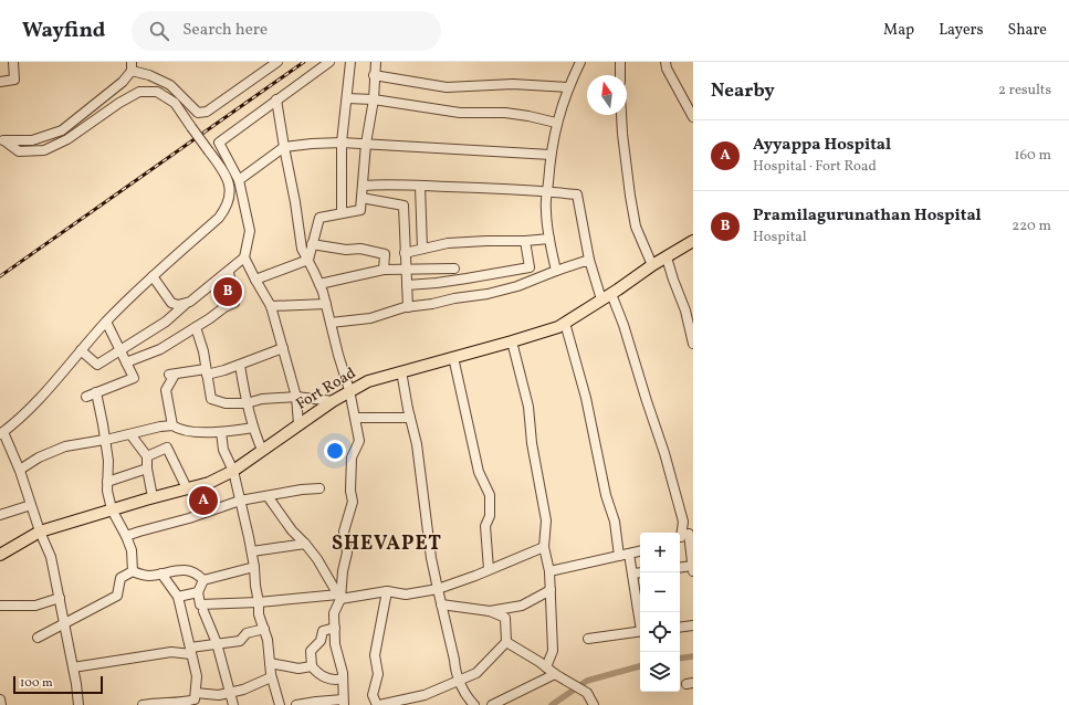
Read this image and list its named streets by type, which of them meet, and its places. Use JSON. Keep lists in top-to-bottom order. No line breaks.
{"streets":{"main road":["Fort Road"]},"districts":["SHEVAPET"],"scale_bar":"100 m","north":"top","page":{"header":"Wayfind","search":"Search here","nav":["Map","Layers","Share"],"heading":["Nearby","2 results"],"list":[{"mark":"A","name":"Ayyappa Hospital","note":"Hospital · Fort Road","value":"160 m"},{"mark":"B","name":"Pramilagurunathan Hospital","note":"Hospital","value":"220 m"}],"pins":["B","A"],"map_buttons":["+","−"],"scale":"100 m"}}
